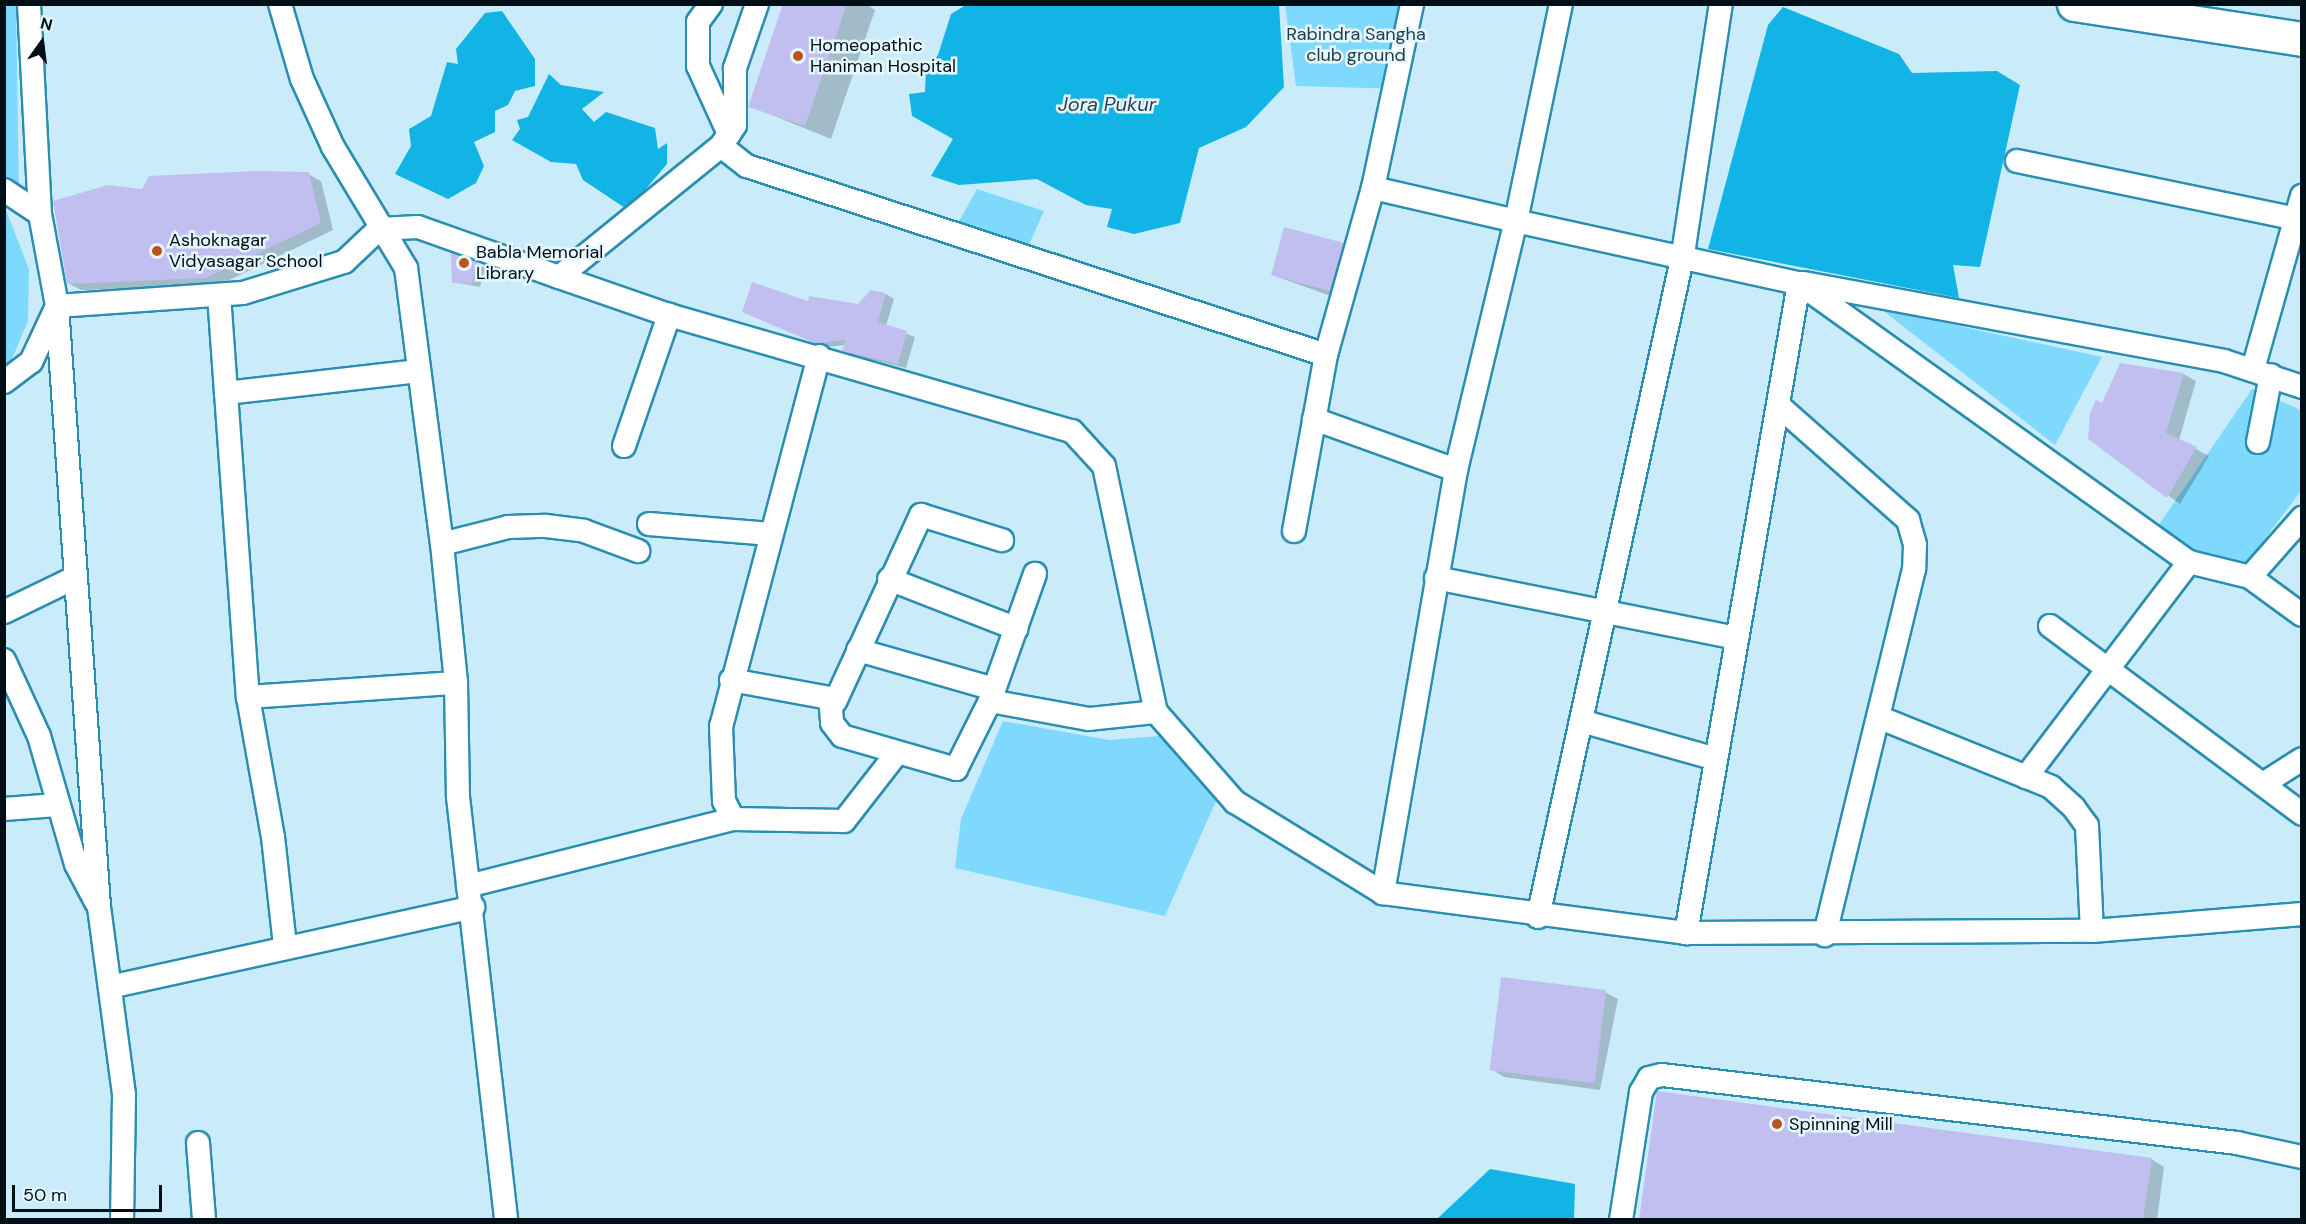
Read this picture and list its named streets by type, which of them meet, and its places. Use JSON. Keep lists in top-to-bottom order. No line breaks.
{"water":["Jora Pukur"],"parks":["Rabindra Sangha club ground"],"places":["Homeopathic Haniman Hospital","Ashoknagar Vidyasagar School","Babla Memorial Library","Spinning Mill"],"scale_bar":"50 m","north":"top"}
